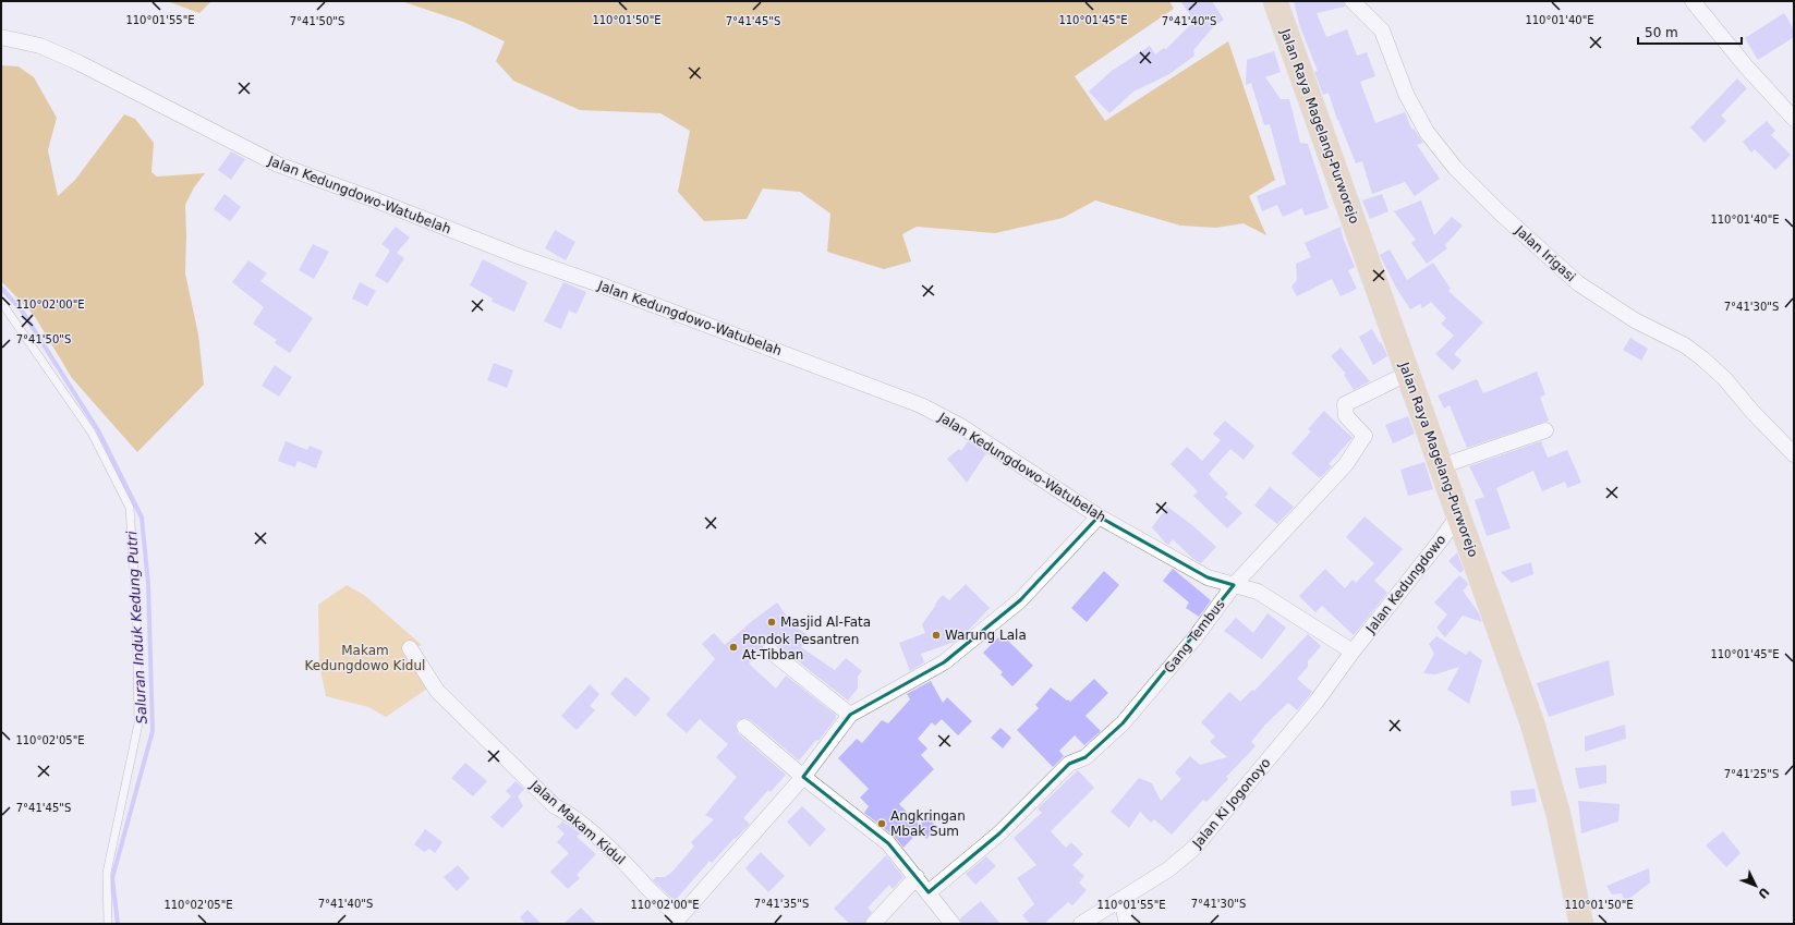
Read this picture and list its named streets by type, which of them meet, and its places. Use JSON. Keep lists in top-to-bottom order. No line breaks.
{"streets":{"main road":["Jalan Raya Magelang-Purworejo"],"street":["Jalan Kedungdowo-Watubelah","Jalan Irigasi","Jalan Kedungdowo","Gang Tembus","Jalan Ki Jogonoyo","Jalan Makam Kidul"]},"crossings":[["Jalan Raya Magelang-Purworejo","Jalan Kedungdowo"],["Jalan Raya Magelang-Purworejo","Gang Tembus"],["Jalan Kedungdowo-Watubelah","Jalan Kedungdowo"],["Jalan Kedungdowo-Watubelah","Gang Tembus"],["Jalan Kedungdowo-Watubelah","Jalan Ki Jogonoyo"],["Jalan Kedungdowo","Jalan Ki Jogonoyo"]],"water":["Saluran Induk Kedung Putri"],"parks":["Makam Kedungdowo Kidul"],"places":["Masjid Al-Fata","Warung Lala","Pondok Pesantren At-Tibban","Angkringan Mbak Sum"],"scale_bar":"50 m","north":"bottom right","coordinates":["110°01'55\"E","110°01'50\"E","110°01'45\"E","110°01'40\"E","7°41'50\"S","7°41'45\"S","7°41'40\"S","110°02'00\"E","7°41'30\"S","110°02'05\"E","7°41'25\"S","7°41'35\"S"]}
